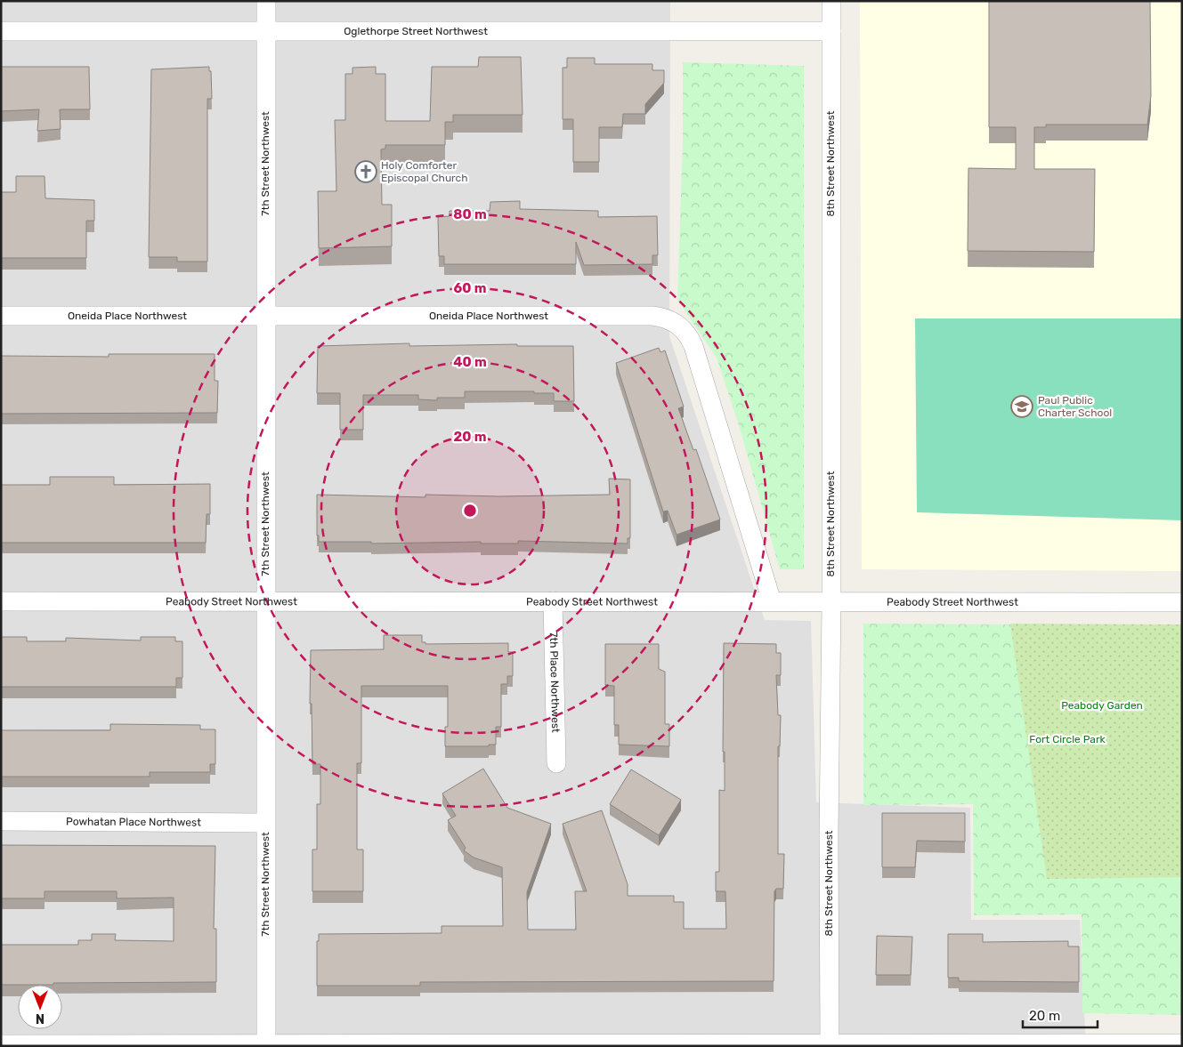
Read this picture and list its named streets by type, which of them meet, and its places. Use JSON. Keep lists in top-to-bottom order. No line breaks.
{"streets":{"street":["Oglethorpe Street Northwest","7th Street Northwest","8th Street Northwest","Oneida Place Northwest","Peabody Street Northwest","7th Place Northwest","Powhatan Place Northwest"]},"crossings":[["Oglethorpe Street Northwest","7th Street Northwest"],["Oglethorpe Street Northwest","8th Street Northwest"],["7th Street Northwest","Oneida Place Northwest"],["7th Street Northwest","Peabody Street Northwest"],["7th Street Northwest","Powhatan Place Northwest"],["8th Street Northwest","Peabody Street Northwest"],["Oneida Place Northwest","Peabody Street Northwest"],["Peabody Street Northwest","7th Place Northwest"]],"parks":["Peabody Garden","Fort Circle Park"],"places":{"church":["Holy Comforter Episcopal Church"],"school or university":["Paul Public Charter School"]},"scale_bar":"20 m","north":"bottom","rings":["80 m","60 m","40 m","20 m"]}
